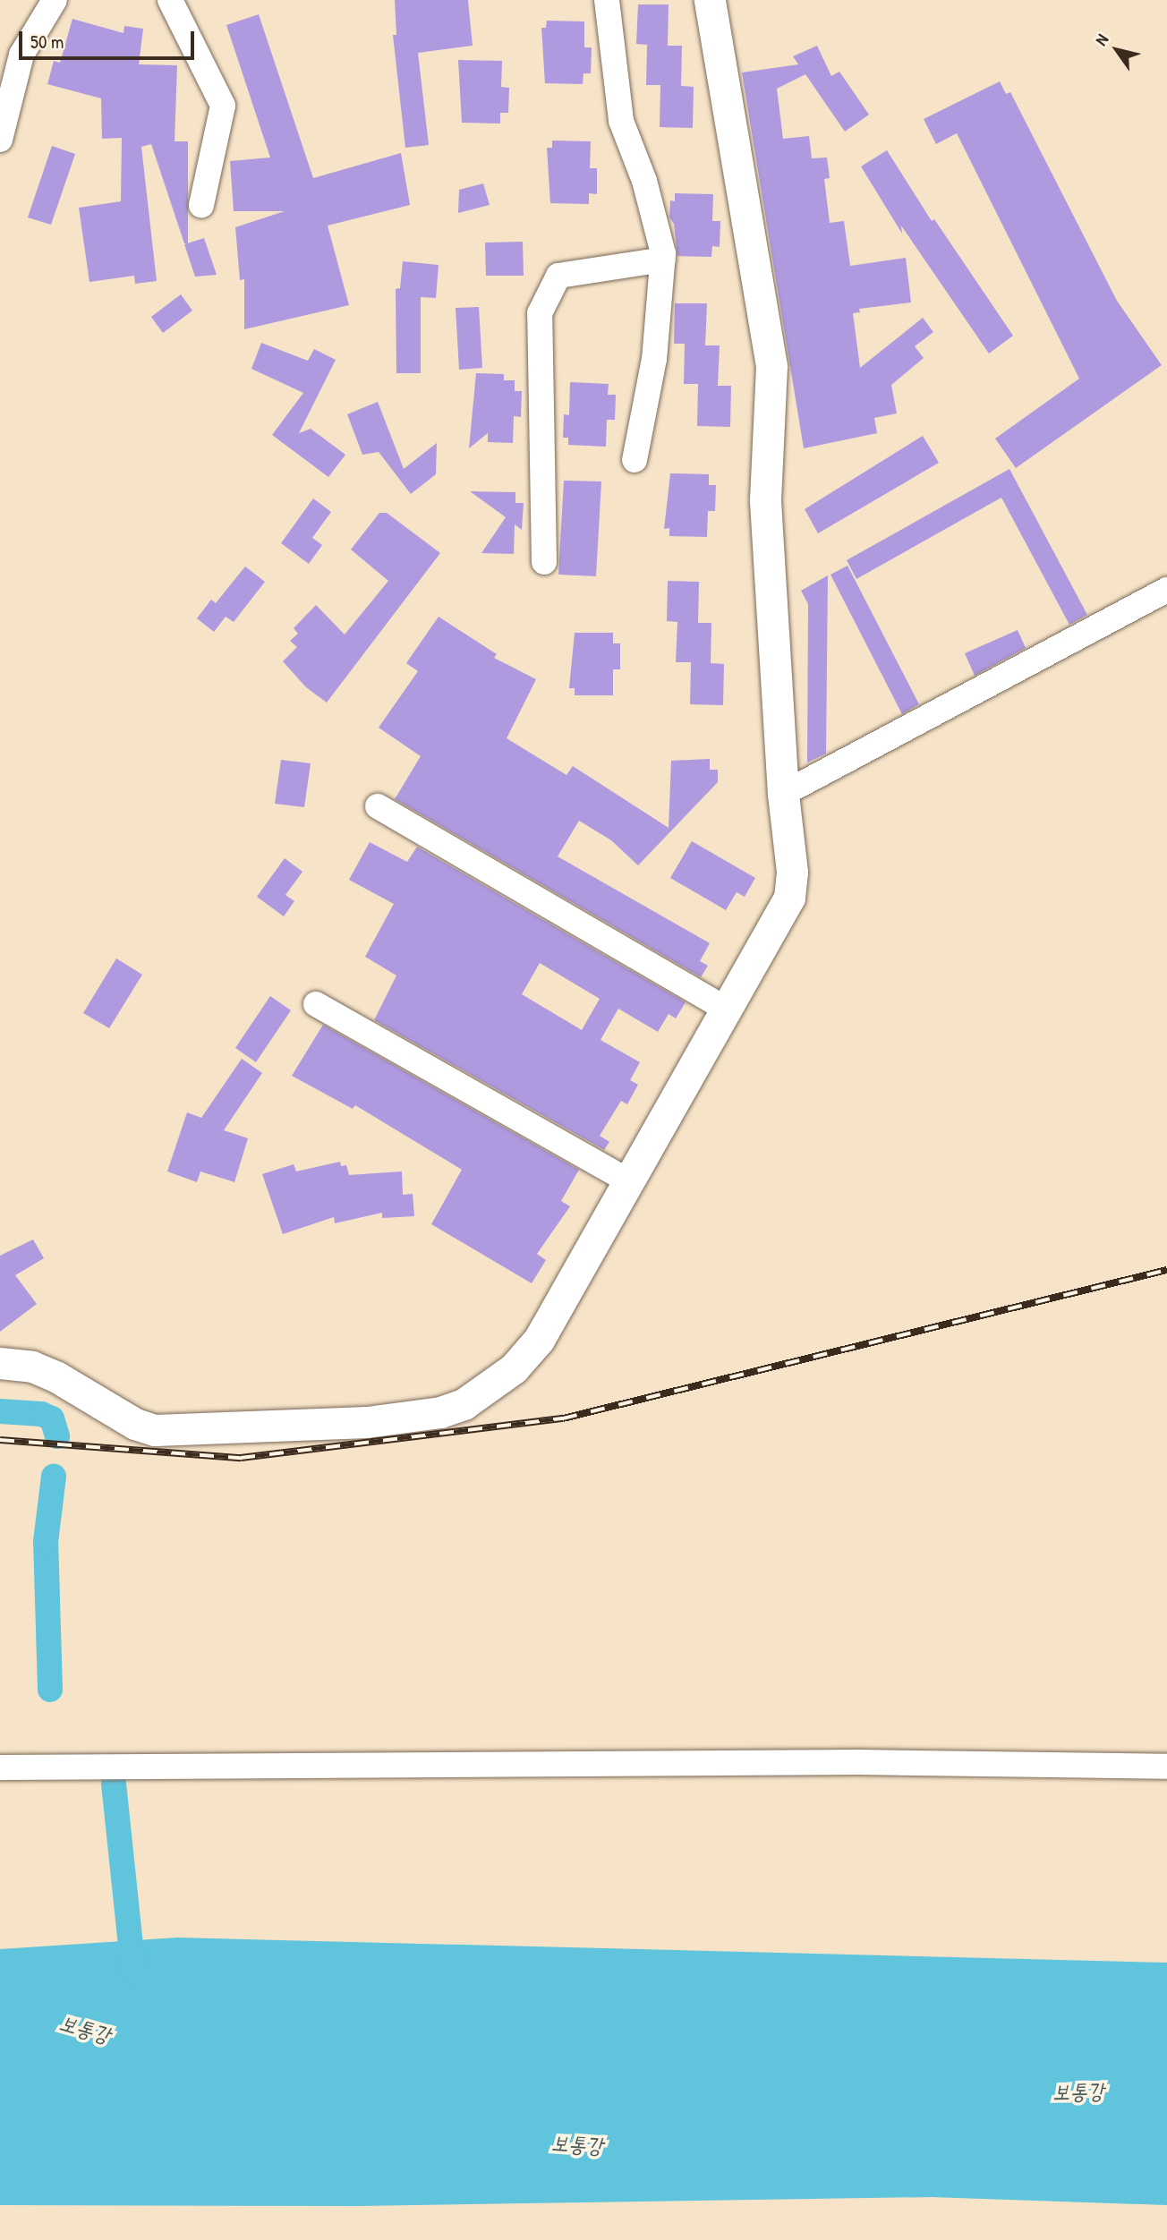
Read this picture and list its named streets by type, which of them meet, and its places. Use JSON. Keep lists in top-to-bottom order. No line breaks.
{"water":["보통강"],"scale_bar":"50 m","north":"top left"}
